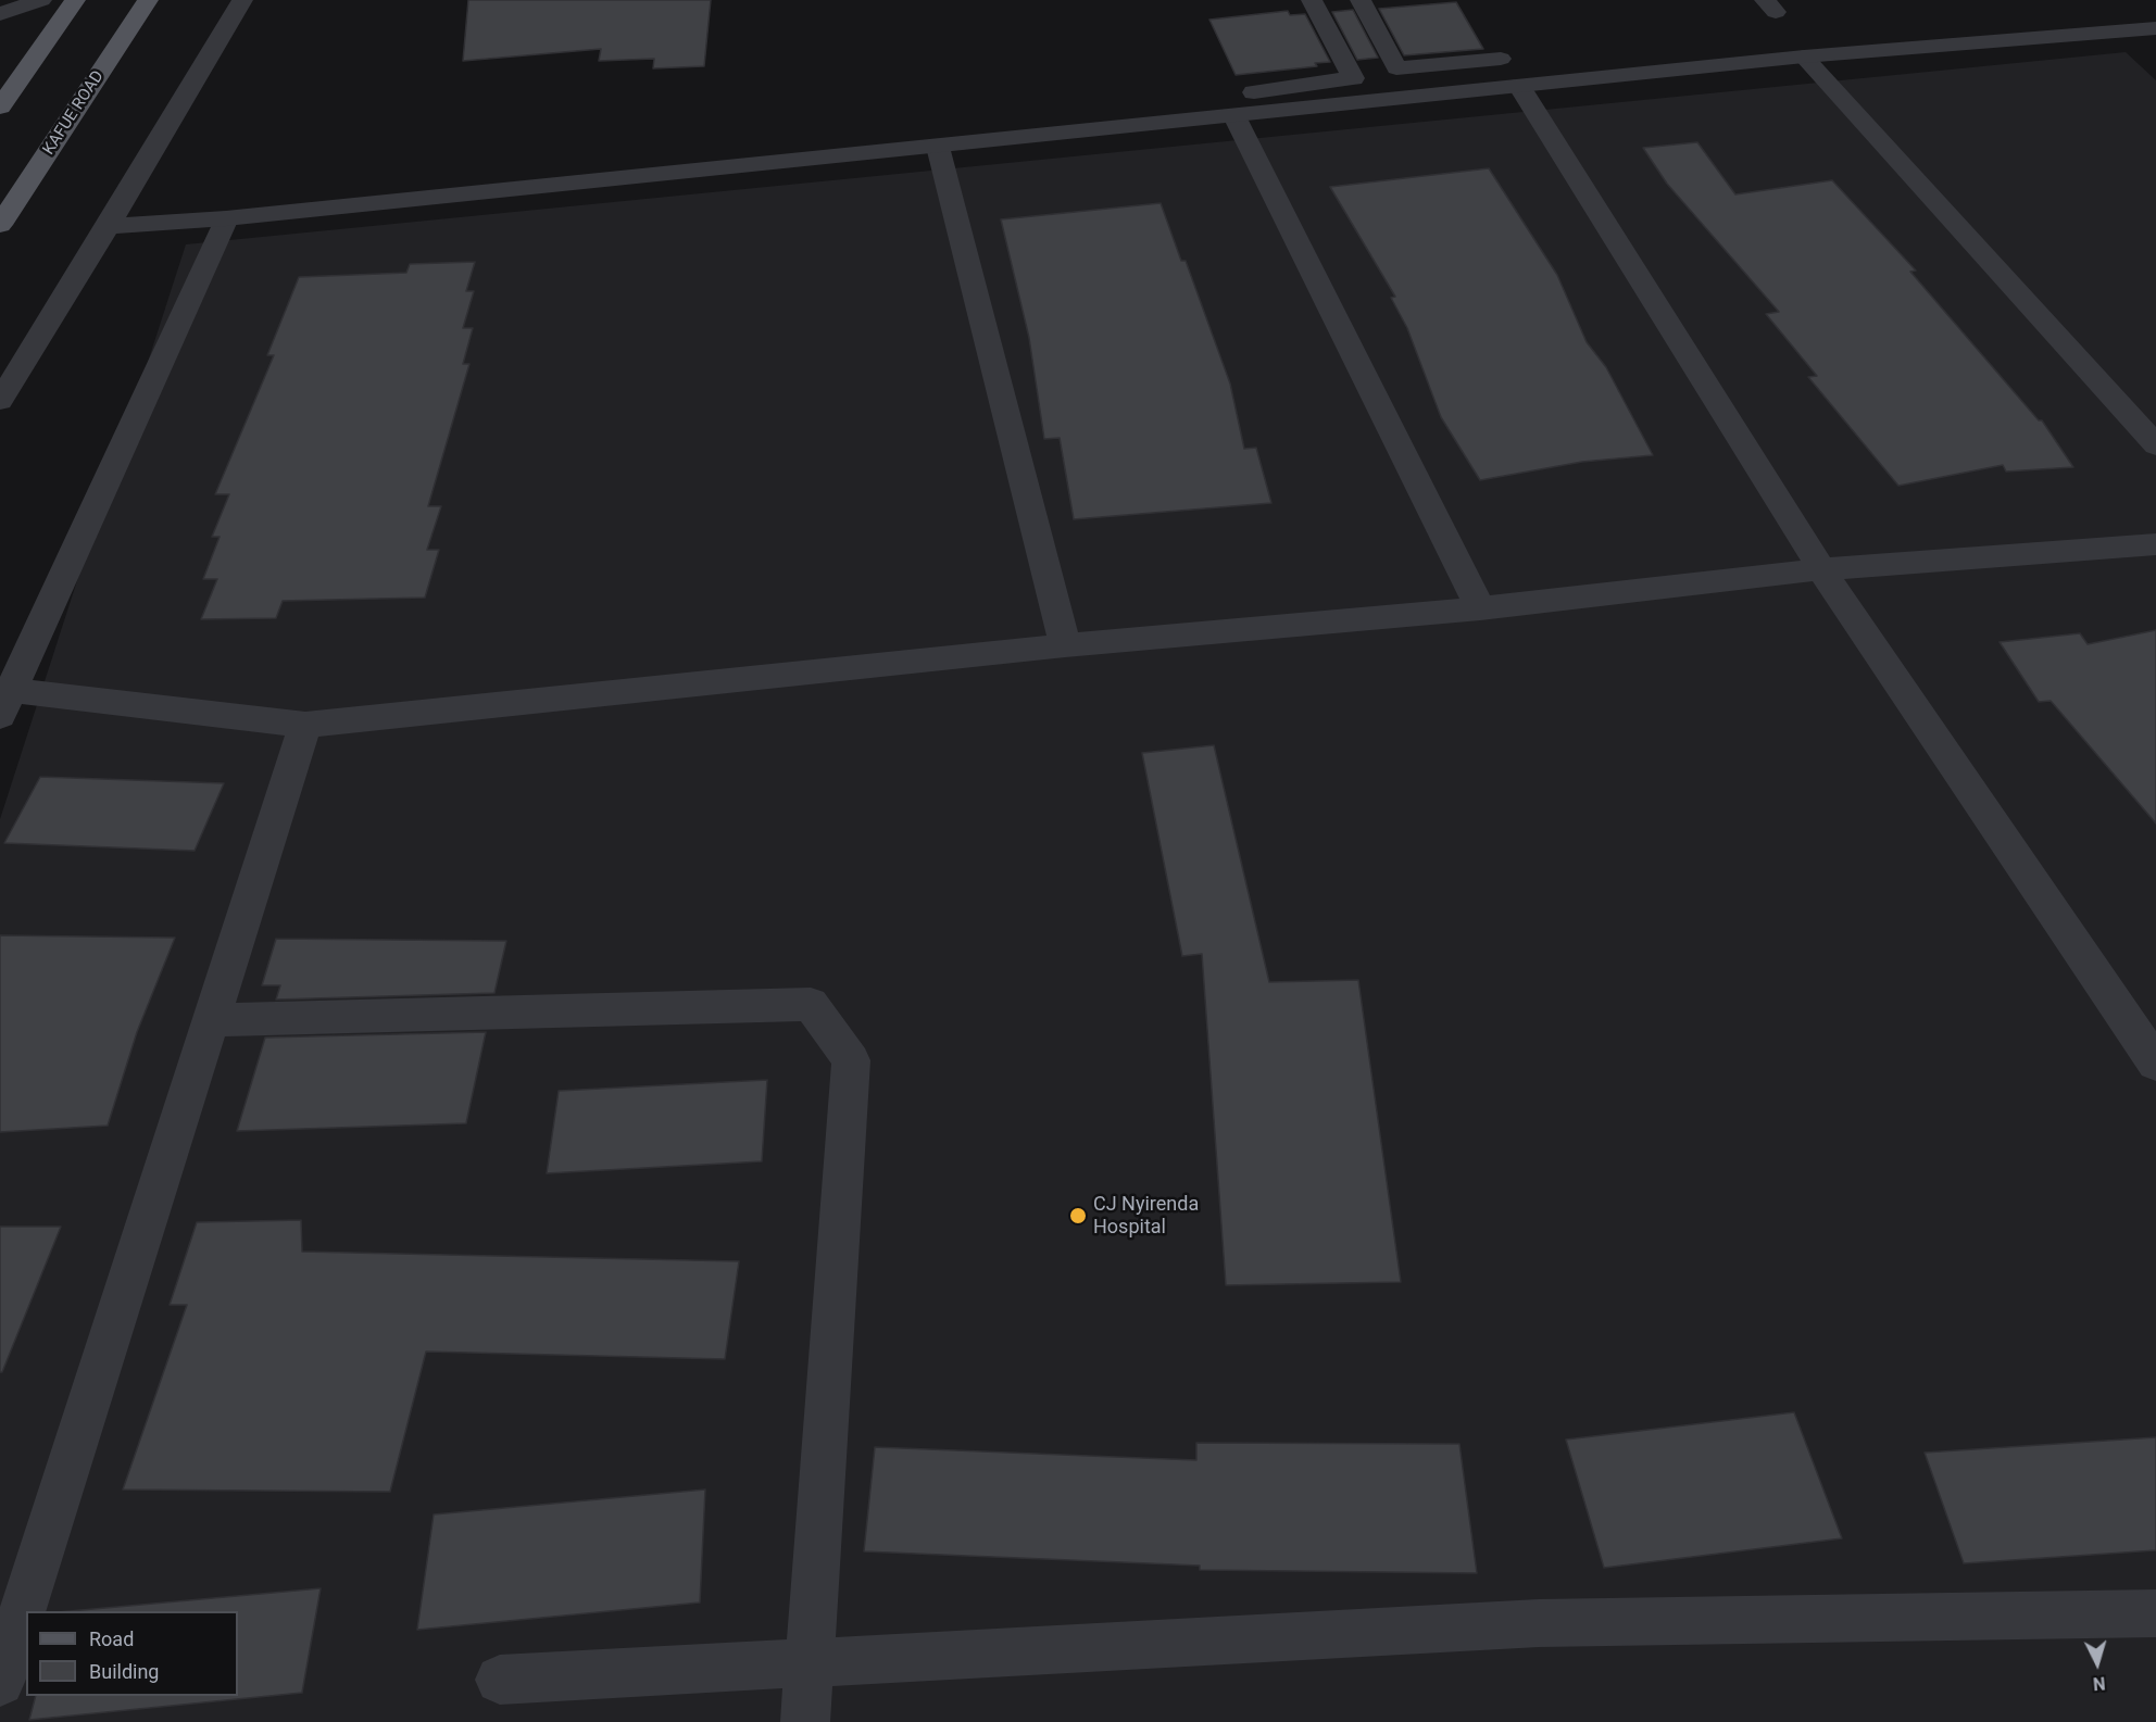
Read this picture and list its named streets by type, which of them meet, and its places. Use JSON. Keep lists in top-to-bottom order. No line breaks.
{"streets":{"main road":["KAFUE ROAD"]},"places":["CJ Nyirenda Hospital"],"legend":["Road","Building"],"north":"bottom"}
